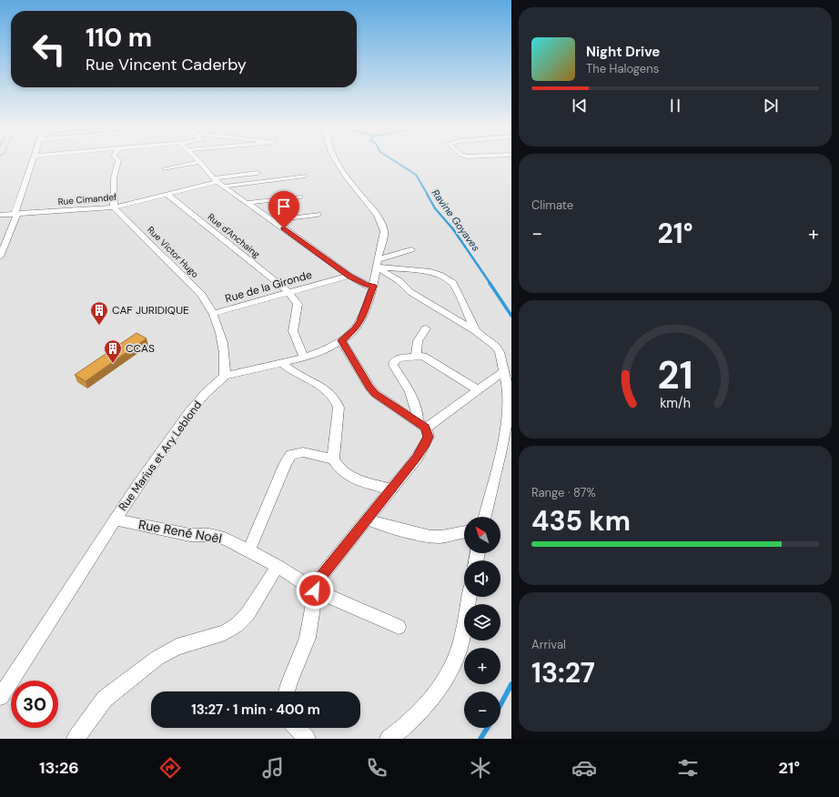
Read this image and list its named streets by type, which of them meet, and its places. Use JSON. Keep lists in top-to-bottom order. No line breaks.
{"streets":{"street":["Rue Cimandef","Rue d'Anchaing","Rue Victor Hugo","Rue de la Gironde","Rue Marius et Ary Leblond","Rue René Noël"]},"crossings":[["Rue Cimandef","Rue d'Anchaing"],["Rue Cimandef","Rue Victor Hugo"],["Rue d'Anchaing","Rue de la Gironde"],["Rue Victor Hugo","Rue de la Gironde"],["Rue Victor Hugo","Rue Marius et Ary Leblond"],["Rue Marius et Ary Leblond","Rue René Noël"]],"water":["Ravine Goyaves"],"places":{"building":["CAF JURIDIQUE","CCAS"]},"north":"top left","page":{"turn":["110 m","Rue Vincent Caderby"],"song":["Night Drive","The Halogens"],"tile":["Climate",["Range · 87%","435 km"],["Arrival","13:27"]],"heat":["−","21°","+"],"map_buttons":["+","−"],"limit":"30","trip":"13:27 · 1 min · 400 m","tabs":["13:26","21°"],"gauge":["21","km/h"]}}
